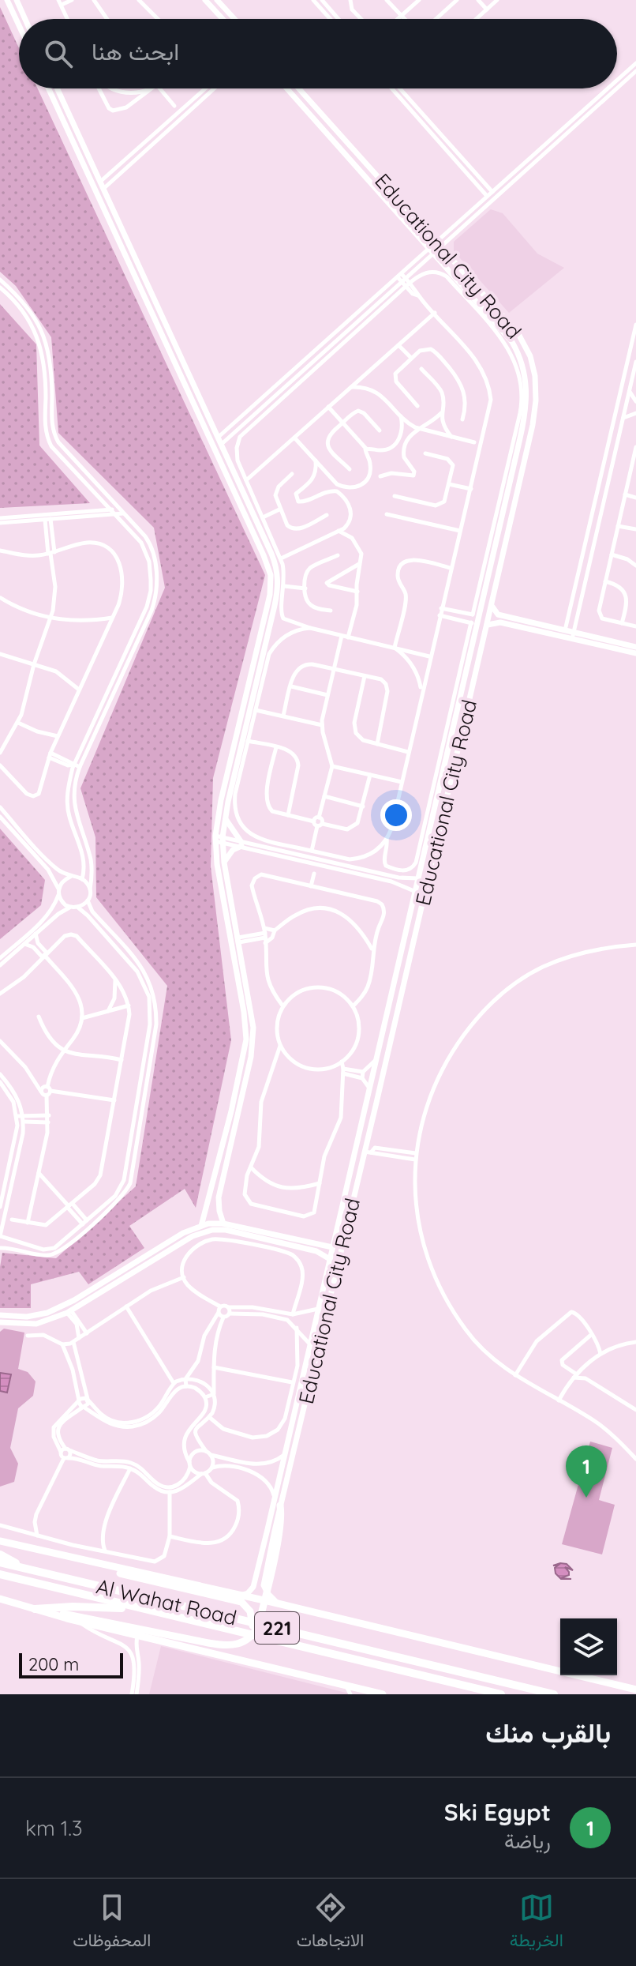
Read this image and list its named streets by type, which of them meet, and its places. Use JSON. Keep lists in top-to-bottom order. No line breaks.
{"streets":{"highway":["Al Wahat Road","221"],"street":["Educational City Road"]},"scale_bar":"200 m","page":{"search":"ابحث هنا","pins":"1","scale":"200 m","heading":"بالقرب منك","list":[{"mark":"1","name":"Ski Egypt","note":"رياضة","value":"1.3 km"}],"nav":["الخريطة","الاتجاهات","المحفوظات"]}}
